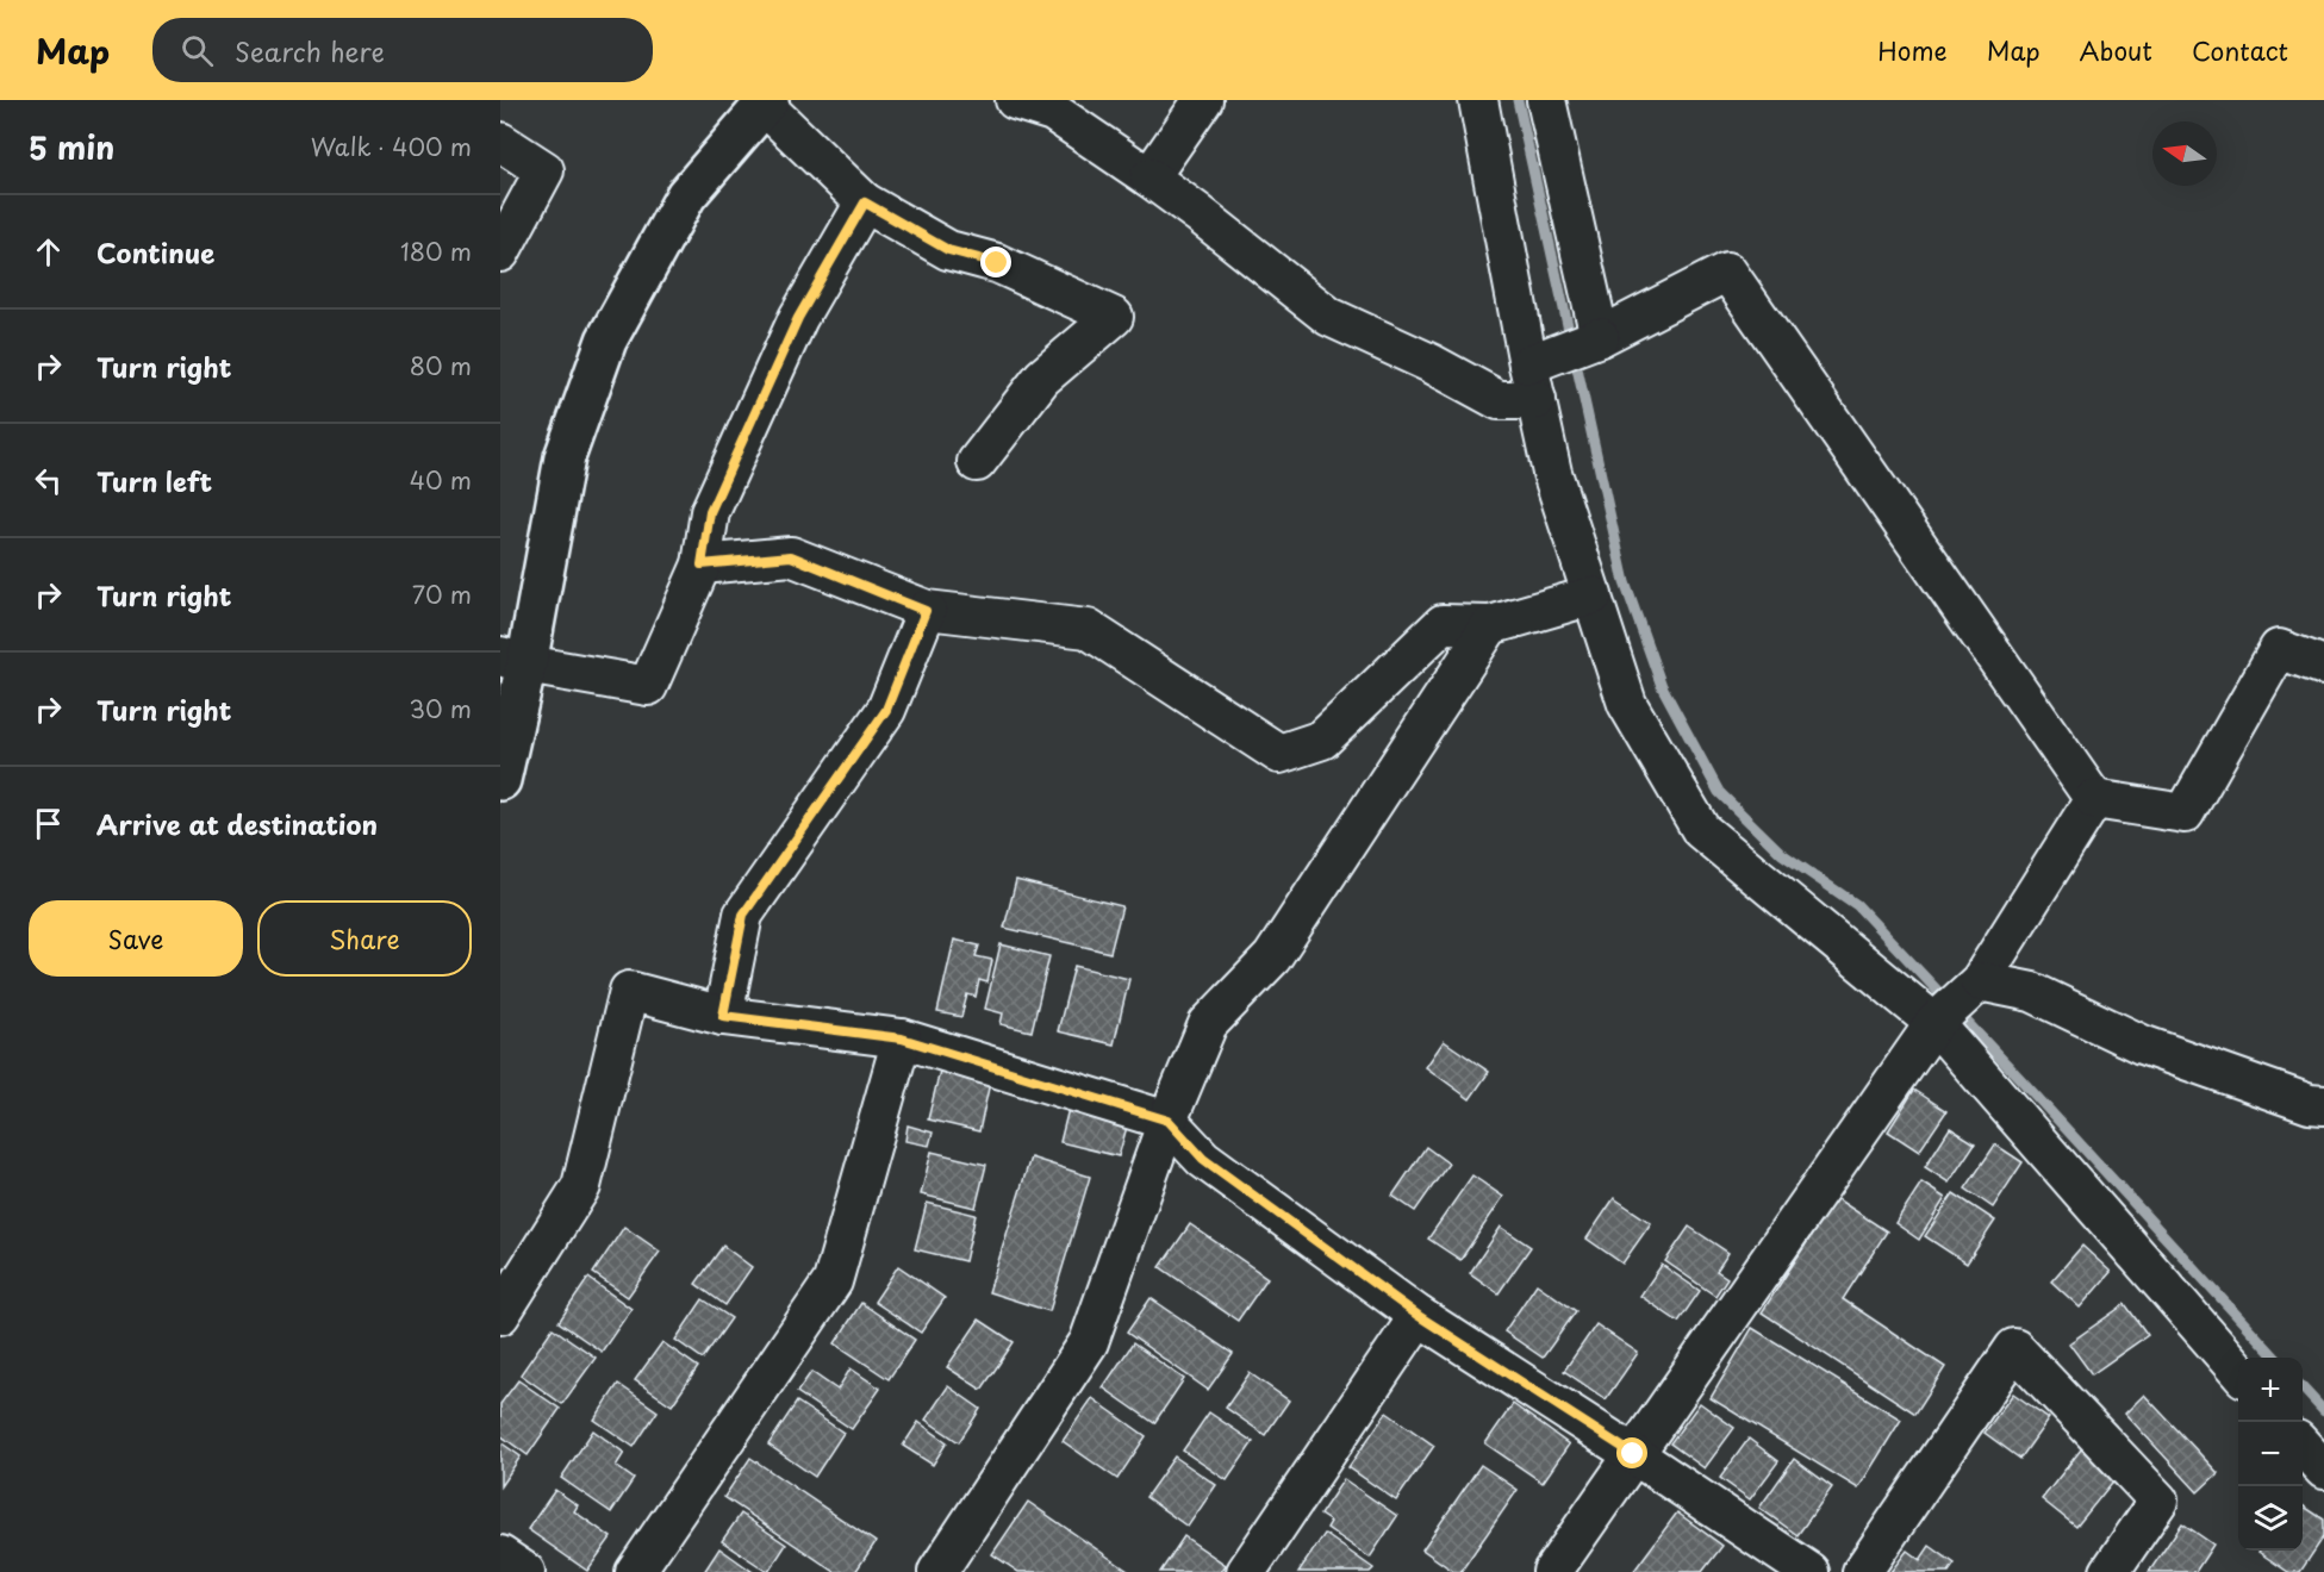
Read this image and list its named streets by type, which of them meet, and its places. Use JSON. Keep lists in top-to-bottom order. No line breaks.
{"north":"left","page":{"header":"Map","search":"Search here","nav":["Home","Map","About","Contact"],"heading":["5 min","Walk · 400 m"],"list":[["Continue","180 m"],["Turn right","80 m"],["Turn left","40 m"],["Turn right","70 m"],["Turn right","30 m"],"Arrive at destination"],"buttons":["Save","Share"],"map_buttons":["+","−"]}}
